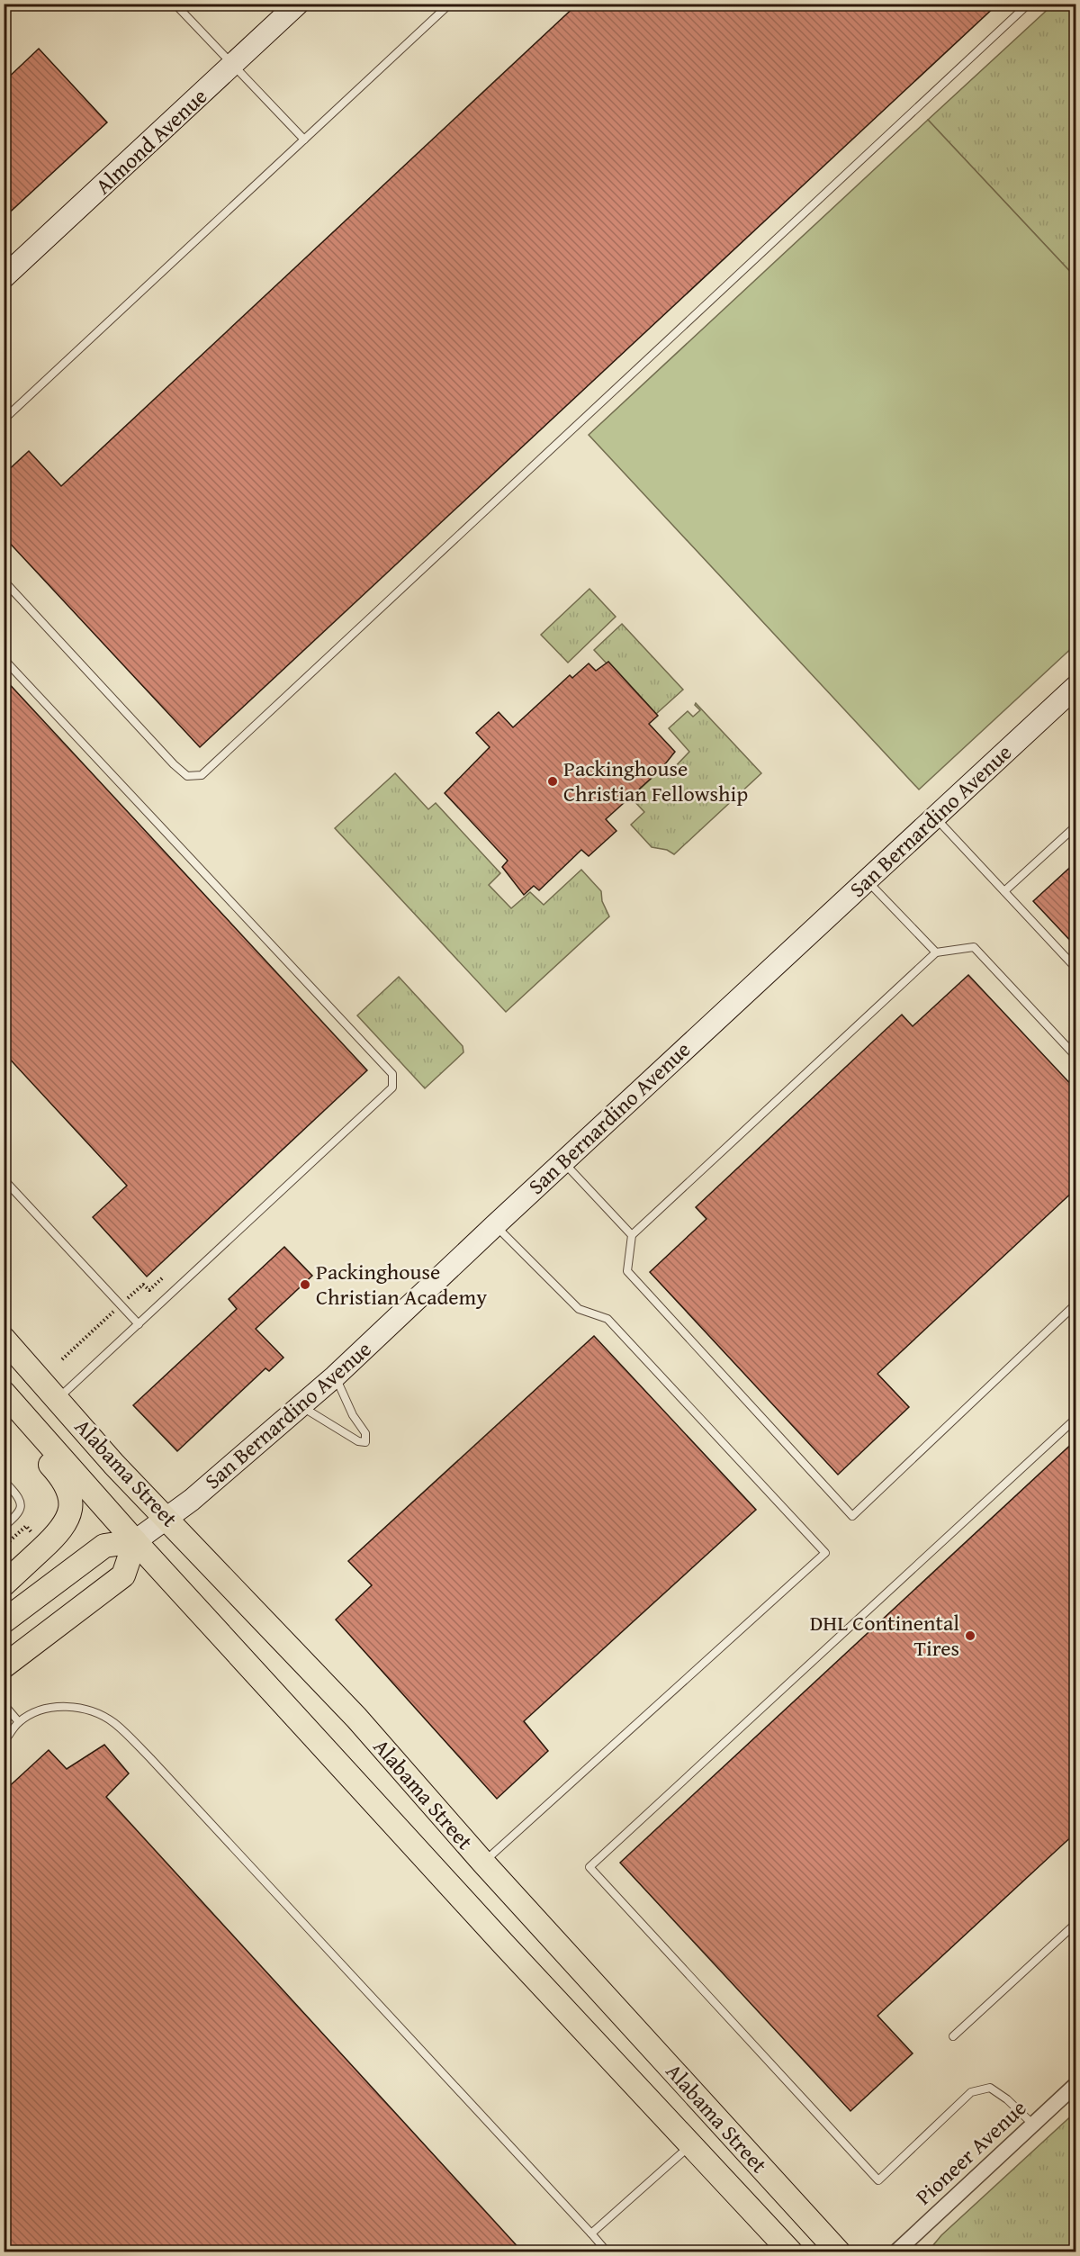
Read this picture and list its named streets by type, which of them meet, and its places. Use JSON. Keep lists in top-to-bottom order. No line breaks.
{"streets":{"main road":["Almond Avenue","San Bernardino Avenue","Alabama Street"],"street":["Pioneer Avenue"]},"crossings":[["San Bernardino Avenue","Alabama Street"]],"places":["Packinghouse Christian Fellowship","Packinghouse Christian Academy","DHL Continental Tires"]}
